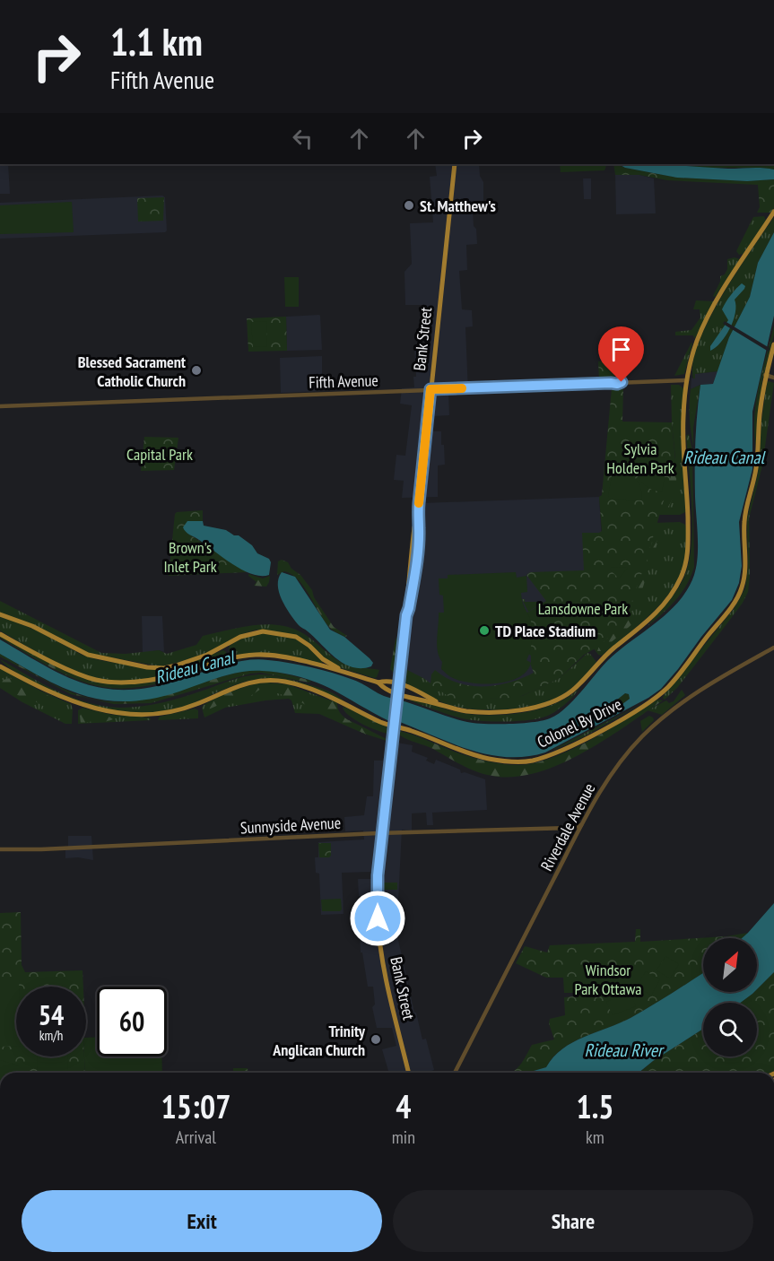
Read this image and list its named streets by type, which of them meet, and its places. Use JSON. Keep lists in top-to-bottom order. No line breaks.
{"streets":{"main road":["Bank Street","Colonel By Drive"],"street":["Fifth Avenue","Sunnyside Avenue","Riverdale Avenue"]},"crossings":[["Bank Street","Fifth Avenue"],["Bank Street","Sunnyside Avenue"],["Sunnyside Avenue","Riverdale Avenue"]],"water":["Rideau Canal","Rideau River"],"parks":["Sylvia Holden Park","Capital Park","Brown's Inlet Park","Lansdowne Park","Windsor Park Ottawa"],"places":["St. Matthew's","Blessed Sacrament Catholic Church","TD Place Stadium","Trinity Anglican Church"],"north":"top right","page":{"turn":["1.1 km","Fifth Avenue"],"speed":"54 km/h","limit":"60","eta":["15:07","Arrival","4","min","1.5","km"],"buttons":["Exit","Share"]}}
